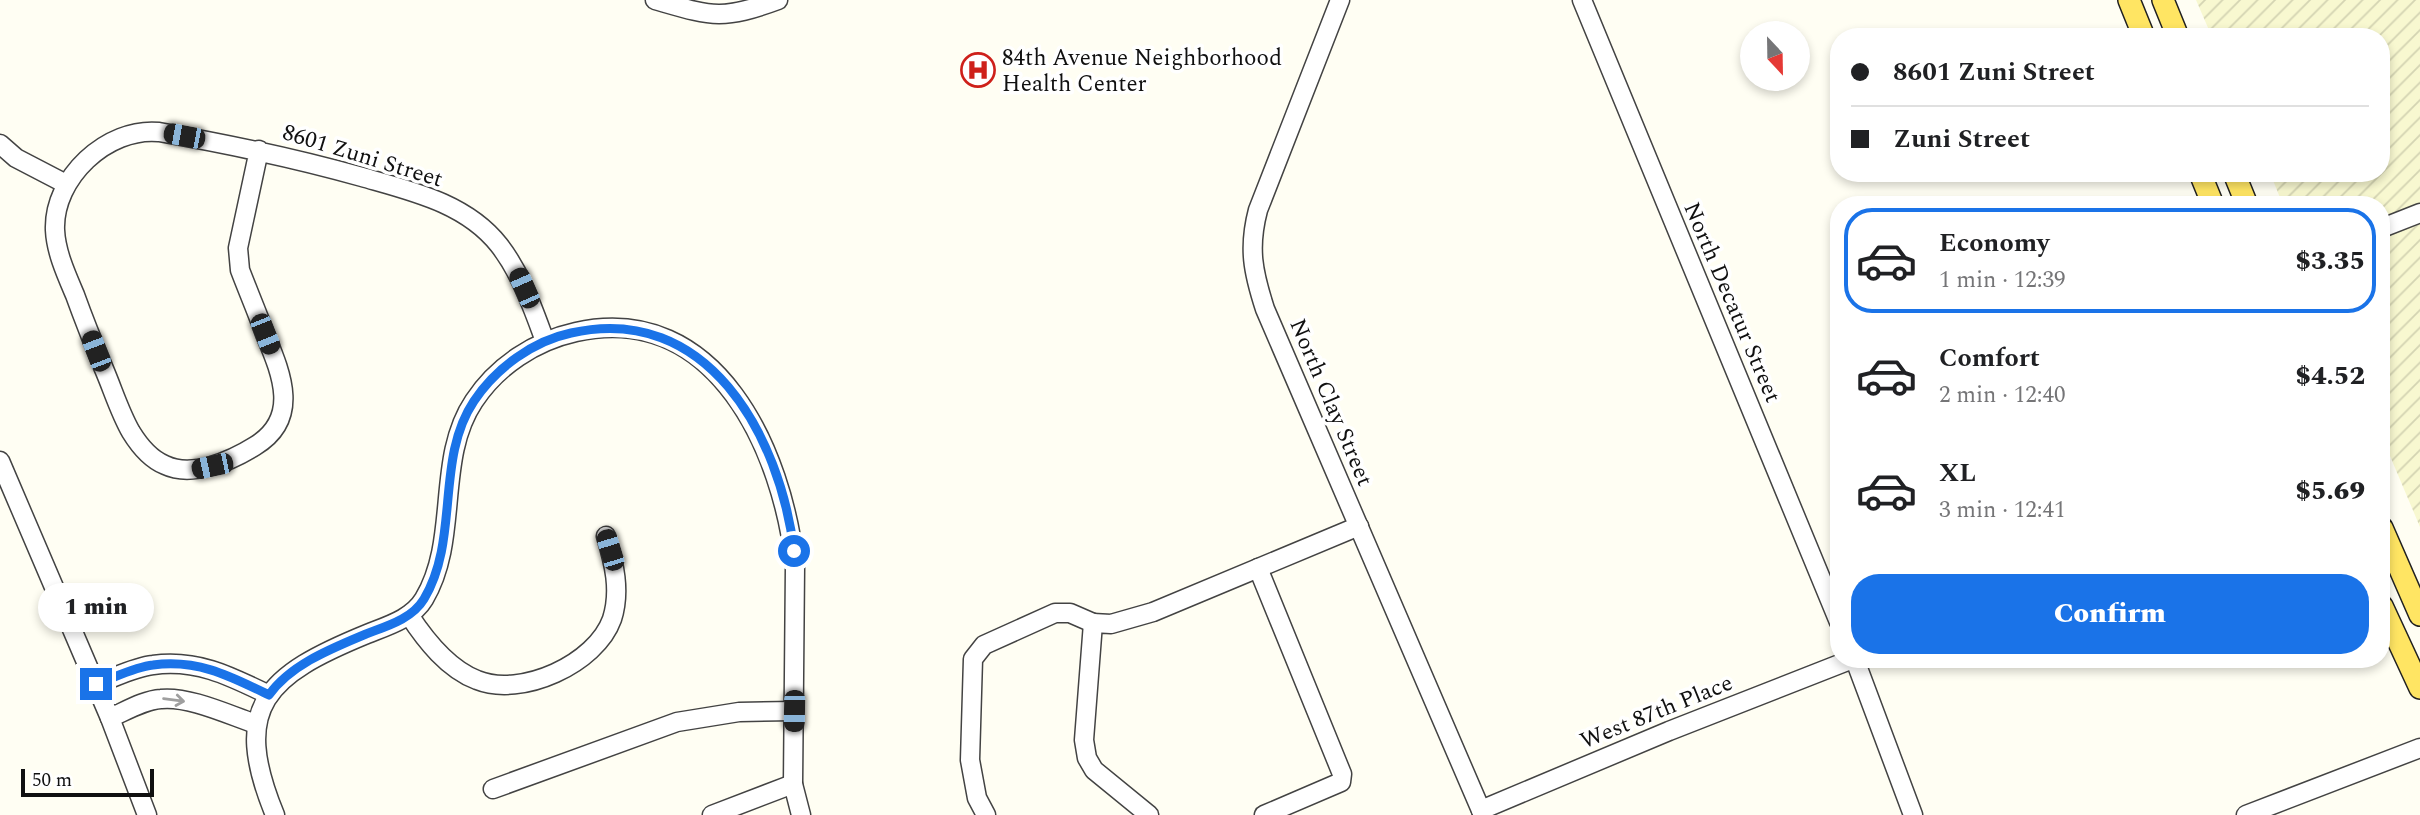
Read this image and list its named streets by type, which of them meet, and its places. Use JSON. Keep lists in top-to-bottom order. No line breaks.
{"streets":{"street":["8601 Zuni Street","North Decatur Street","North Clay Street","West 87th Place"]},"crossings":[["North Clay Street","West 87th Place"]],"places":{"hospital":["84th Avenue Neighborhood Health Center"]},"scale_bar":"50 m","north":"bottom","page":{"banner":["8601 Zuni Street","Zuni Street"],"list":[{"name":"Economy","note":"1 min · 12:39","value":"$3.35"},{"name":"Comfort","note":"2 min · 12:40","value":"$4.52"},{"name":"XL","note":"3 min · 12:41","value":"$5.69"}],"buttons":"Confirm","bubble":"1 min","scale":"50 m"}}
